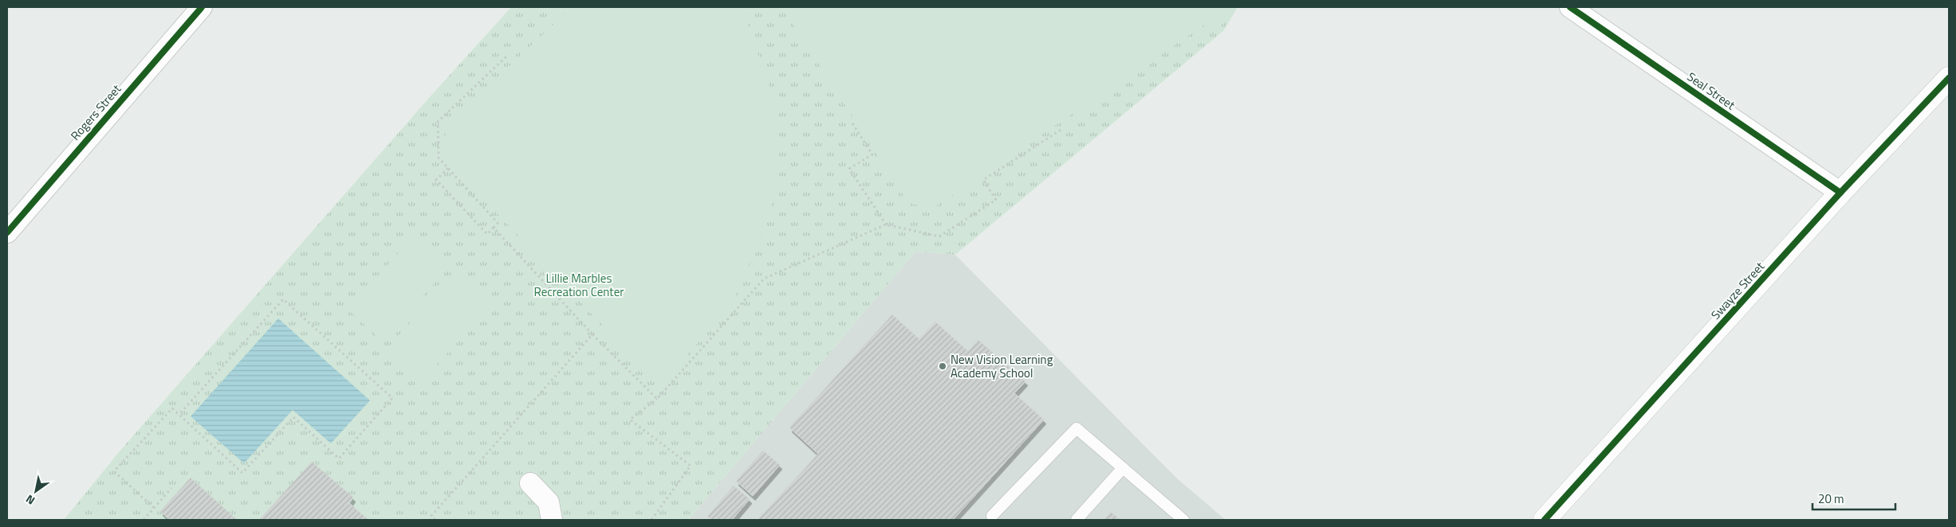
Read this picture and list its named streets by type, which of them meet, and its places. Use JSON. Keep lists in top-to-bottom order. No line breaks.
{"streets":{"street":["Seal Street","Rogers Street","Swayze Street"]},"crossings":[["Seal Street","Swayze Street"]],"parks":["Lillie Marbles Recreation Center"],"places":["New Vision Learning Academy School"],"scale_bar":"20 m","north":"bottom left"}
